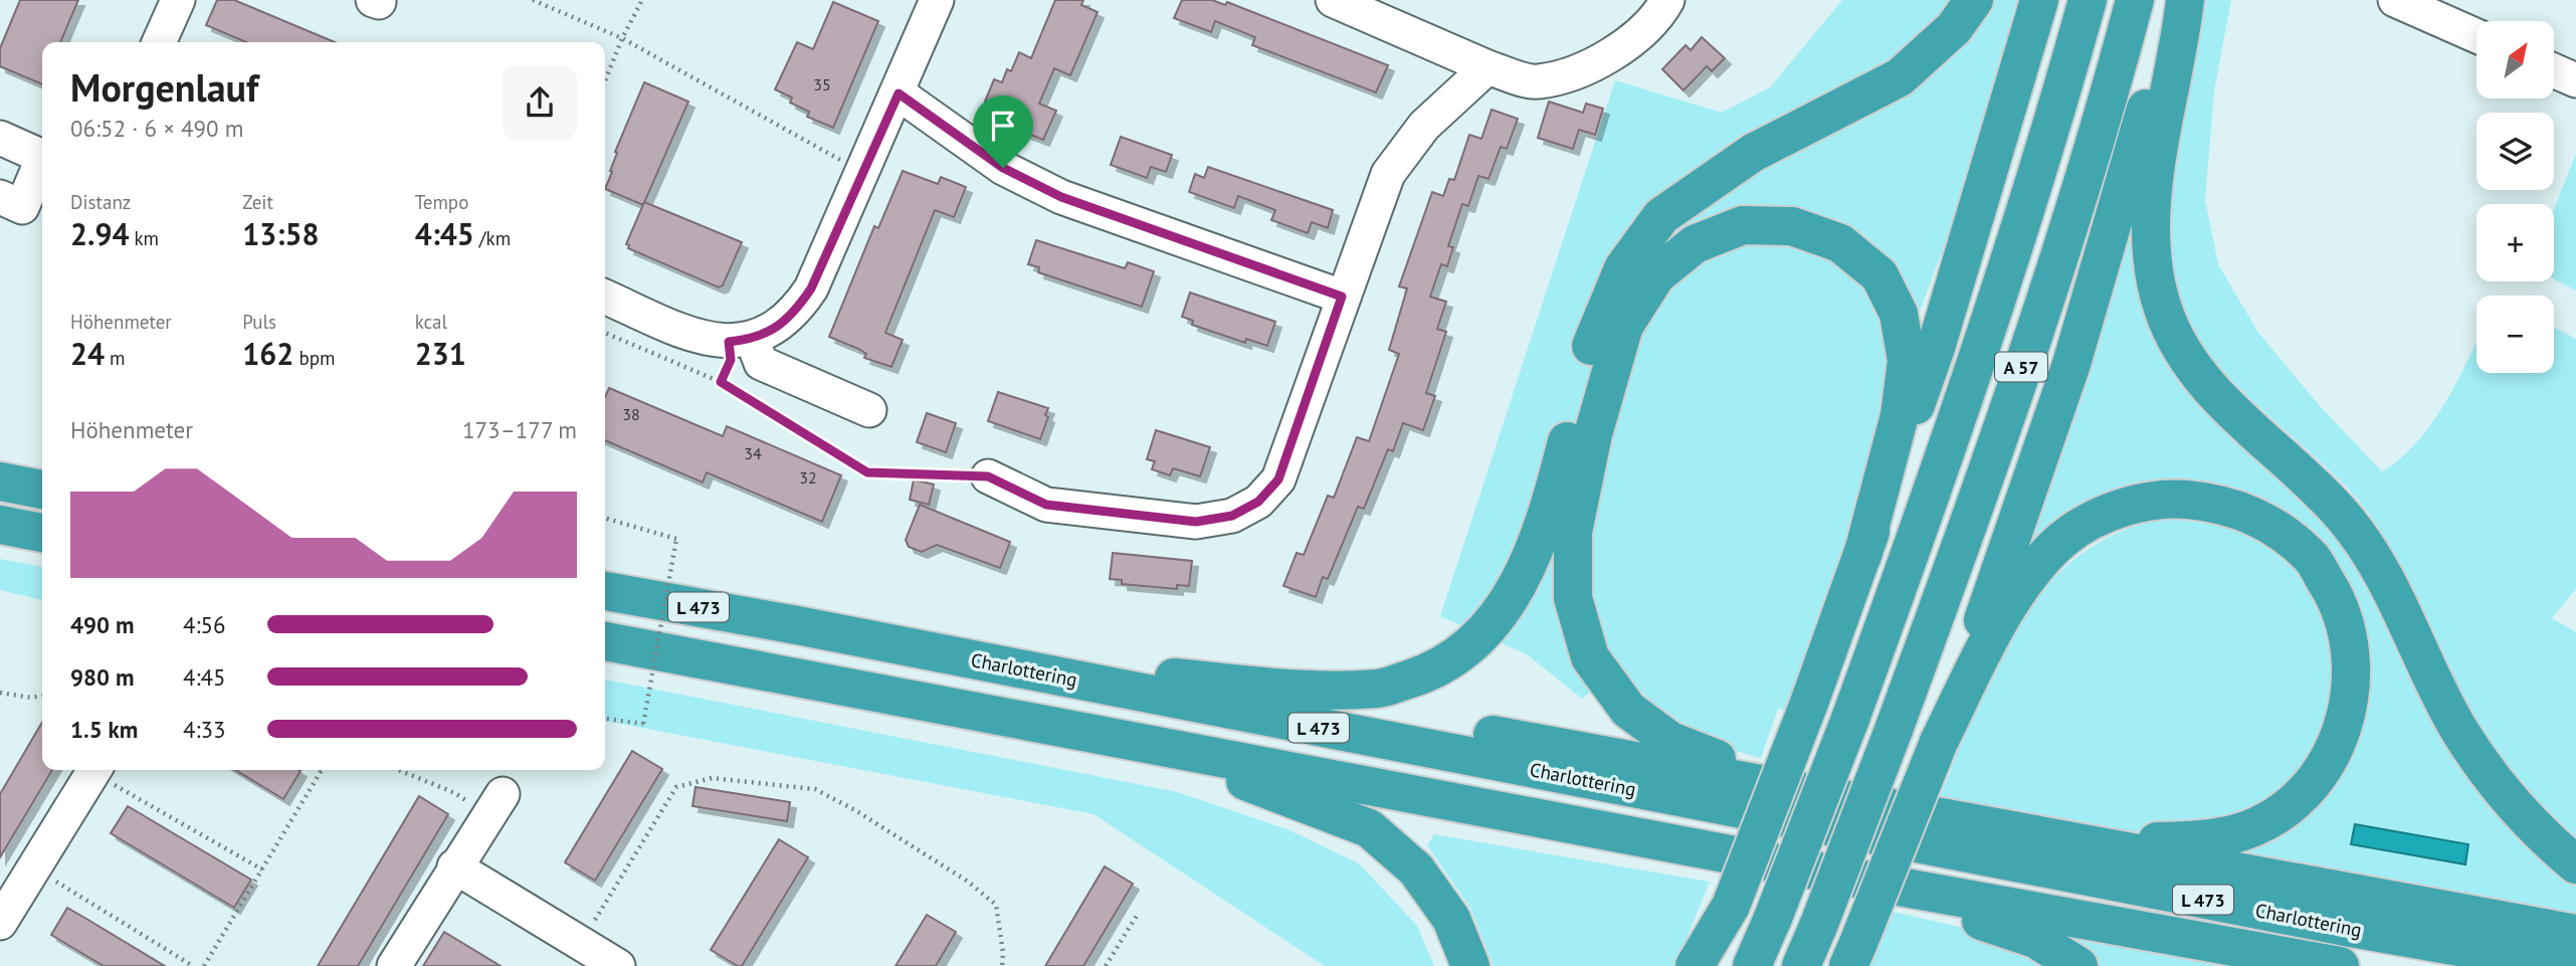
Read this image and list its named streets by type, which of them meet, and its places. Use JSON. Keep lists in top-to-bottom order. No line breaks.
{"streets":{"highway":["A 57","L 473","Charlottering"]},"house_numbers":["35","38","34","32"],"north":"top right","page":{"map_buttons":["+","−"],"heading":["Morgenlauf","06:52 · 6 × 490 m"],"stats":[["Distanz","2.94 km"],["Zeit","13:58"],["Tempo","4:45 /km"],["Höhenmeter","24 m"],["Puls","162 bpm"],["kcal","231"]],"chart":["Höhenmeter","173–177 m"],"list":[{"name":"490 m","note":"4:56"},{"name":"980 m","note":"4:45"},{"name":"1.5 km","note":"4:33"}]}}
